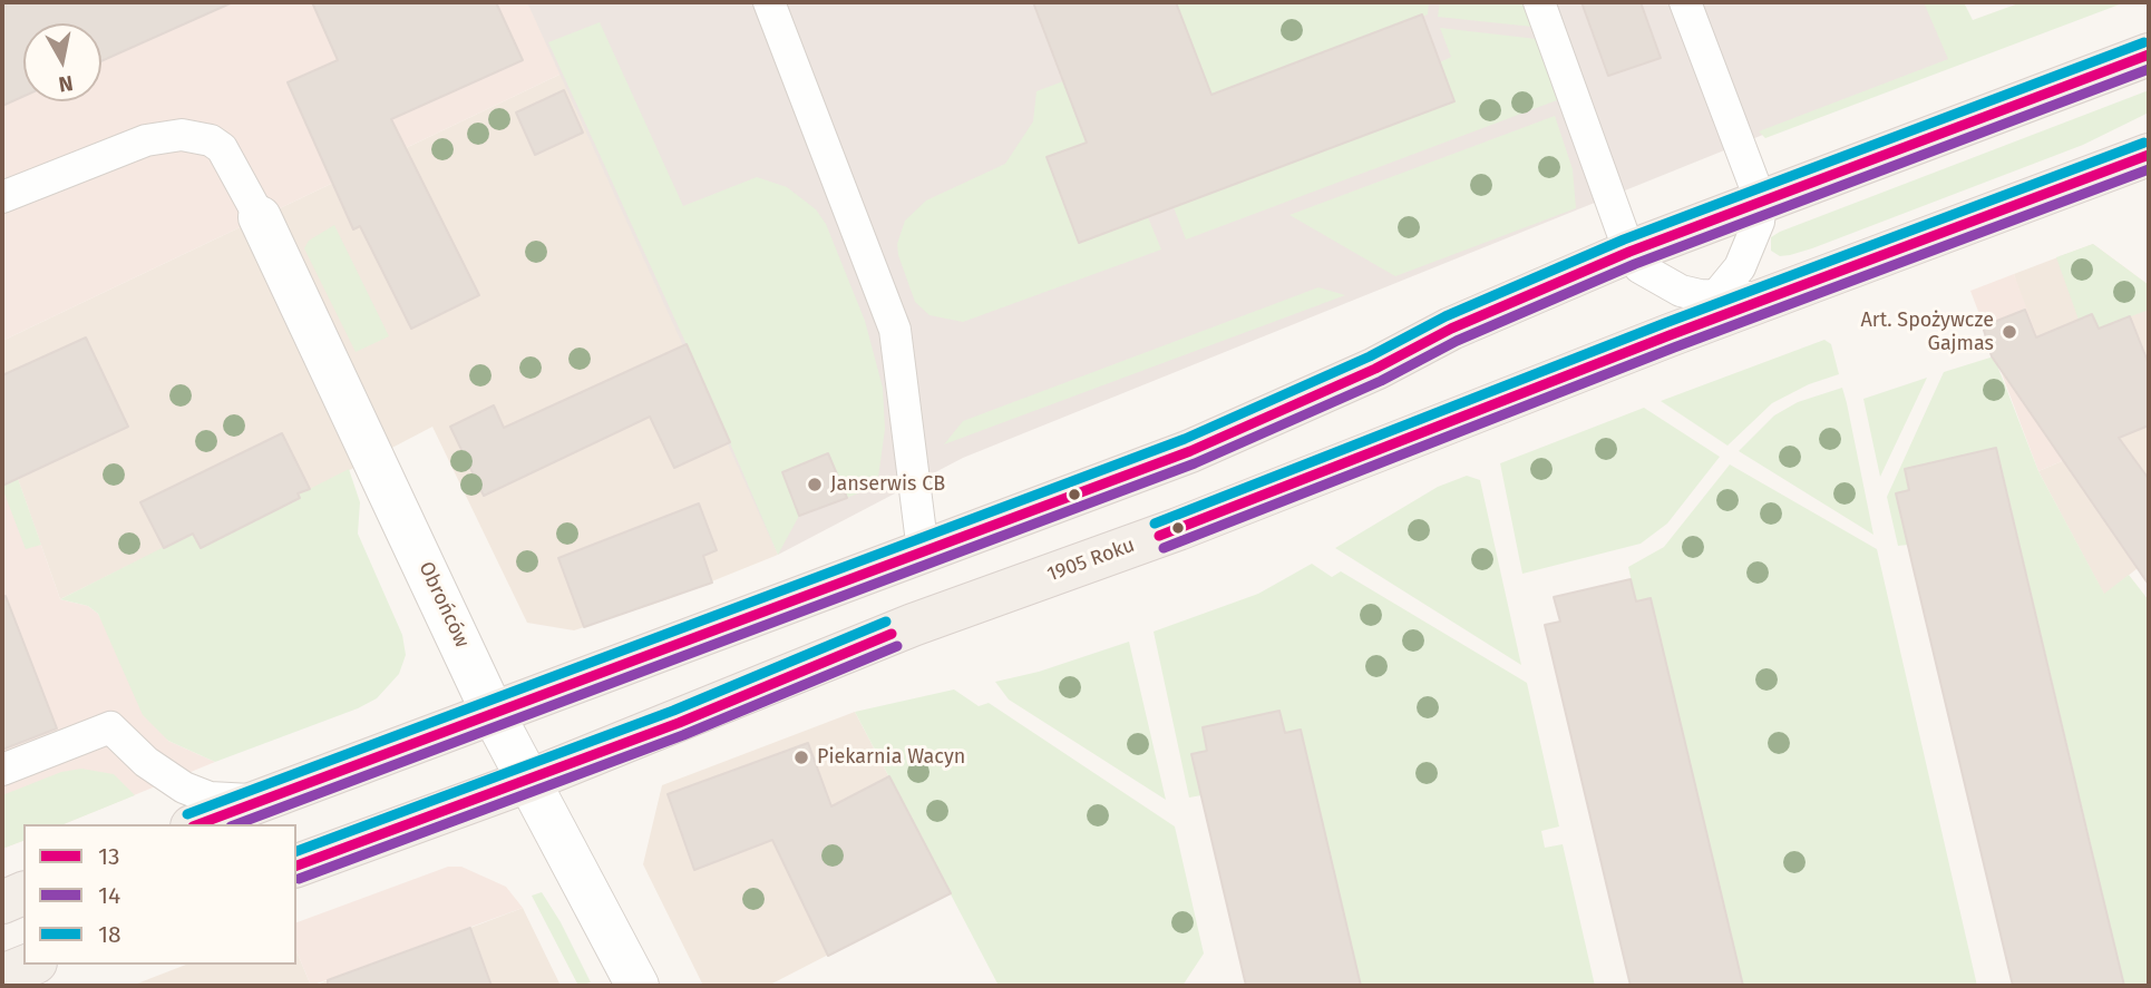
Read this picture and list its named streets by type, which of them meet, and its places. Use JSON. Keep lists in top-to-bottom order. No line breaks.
{"streets":{"main road":["1905 Roku"],"street":["Obrońców"]},"crossings":[["1905 Roku","Obrońców"]],"places":["Art. Spożywcze Gajmas","Janserwis CB","Piekarnia Wacyn"],"lines":["transit line 18","transit line 13","transit line 14"],"legend":["13","14","18"],"north":"bottom"}
